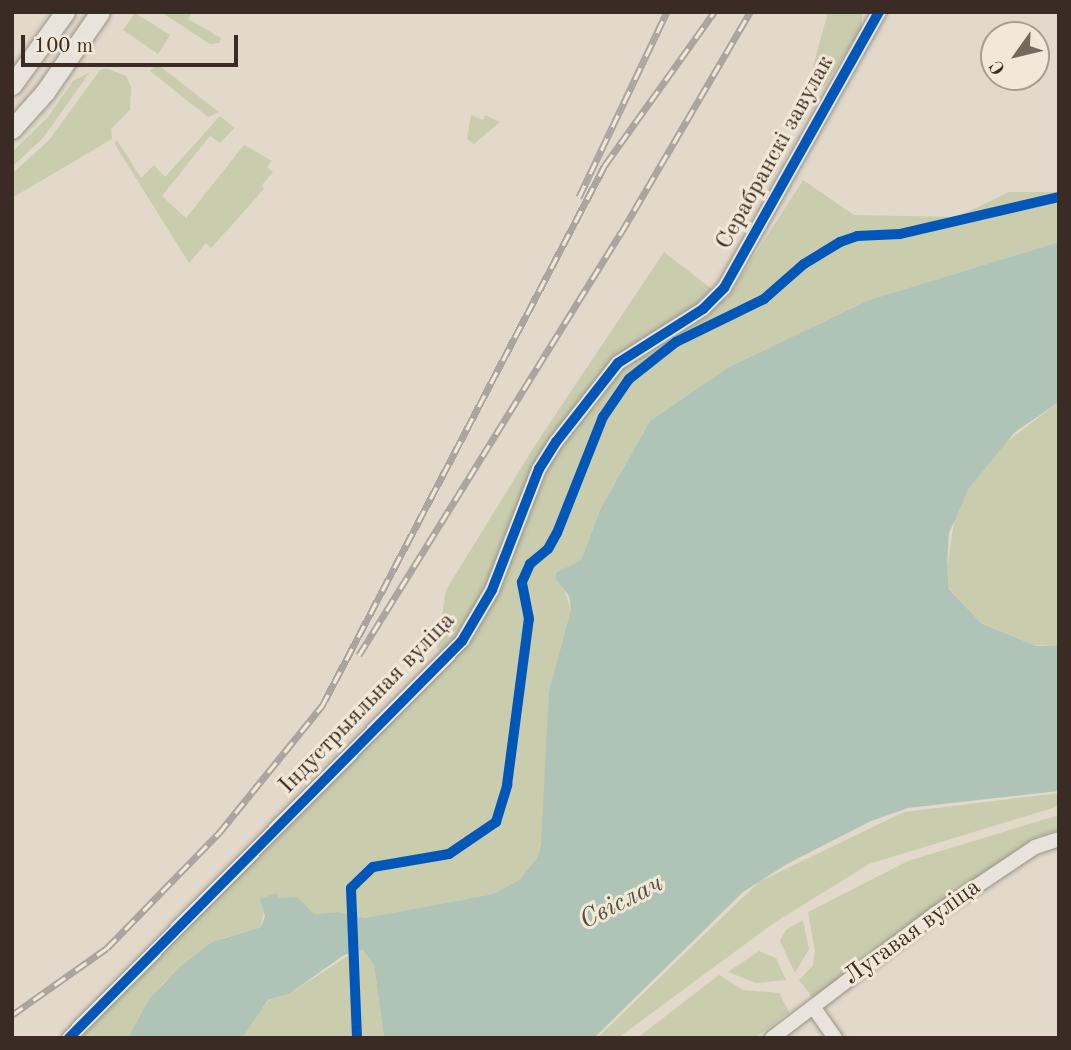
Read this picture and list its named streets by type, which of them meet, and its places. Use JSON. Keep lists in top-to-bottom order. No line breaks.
{"streets":{"street":["Серабранскі завулак","Індустрыяльная вуліца","Лугавая вуліца"]},"crossings":[["Серабранскі завулак","Індустрыяльная вуліца"]],"water":["Свіслач"],"scale_bar":"100 m","north":"bottom left"}
